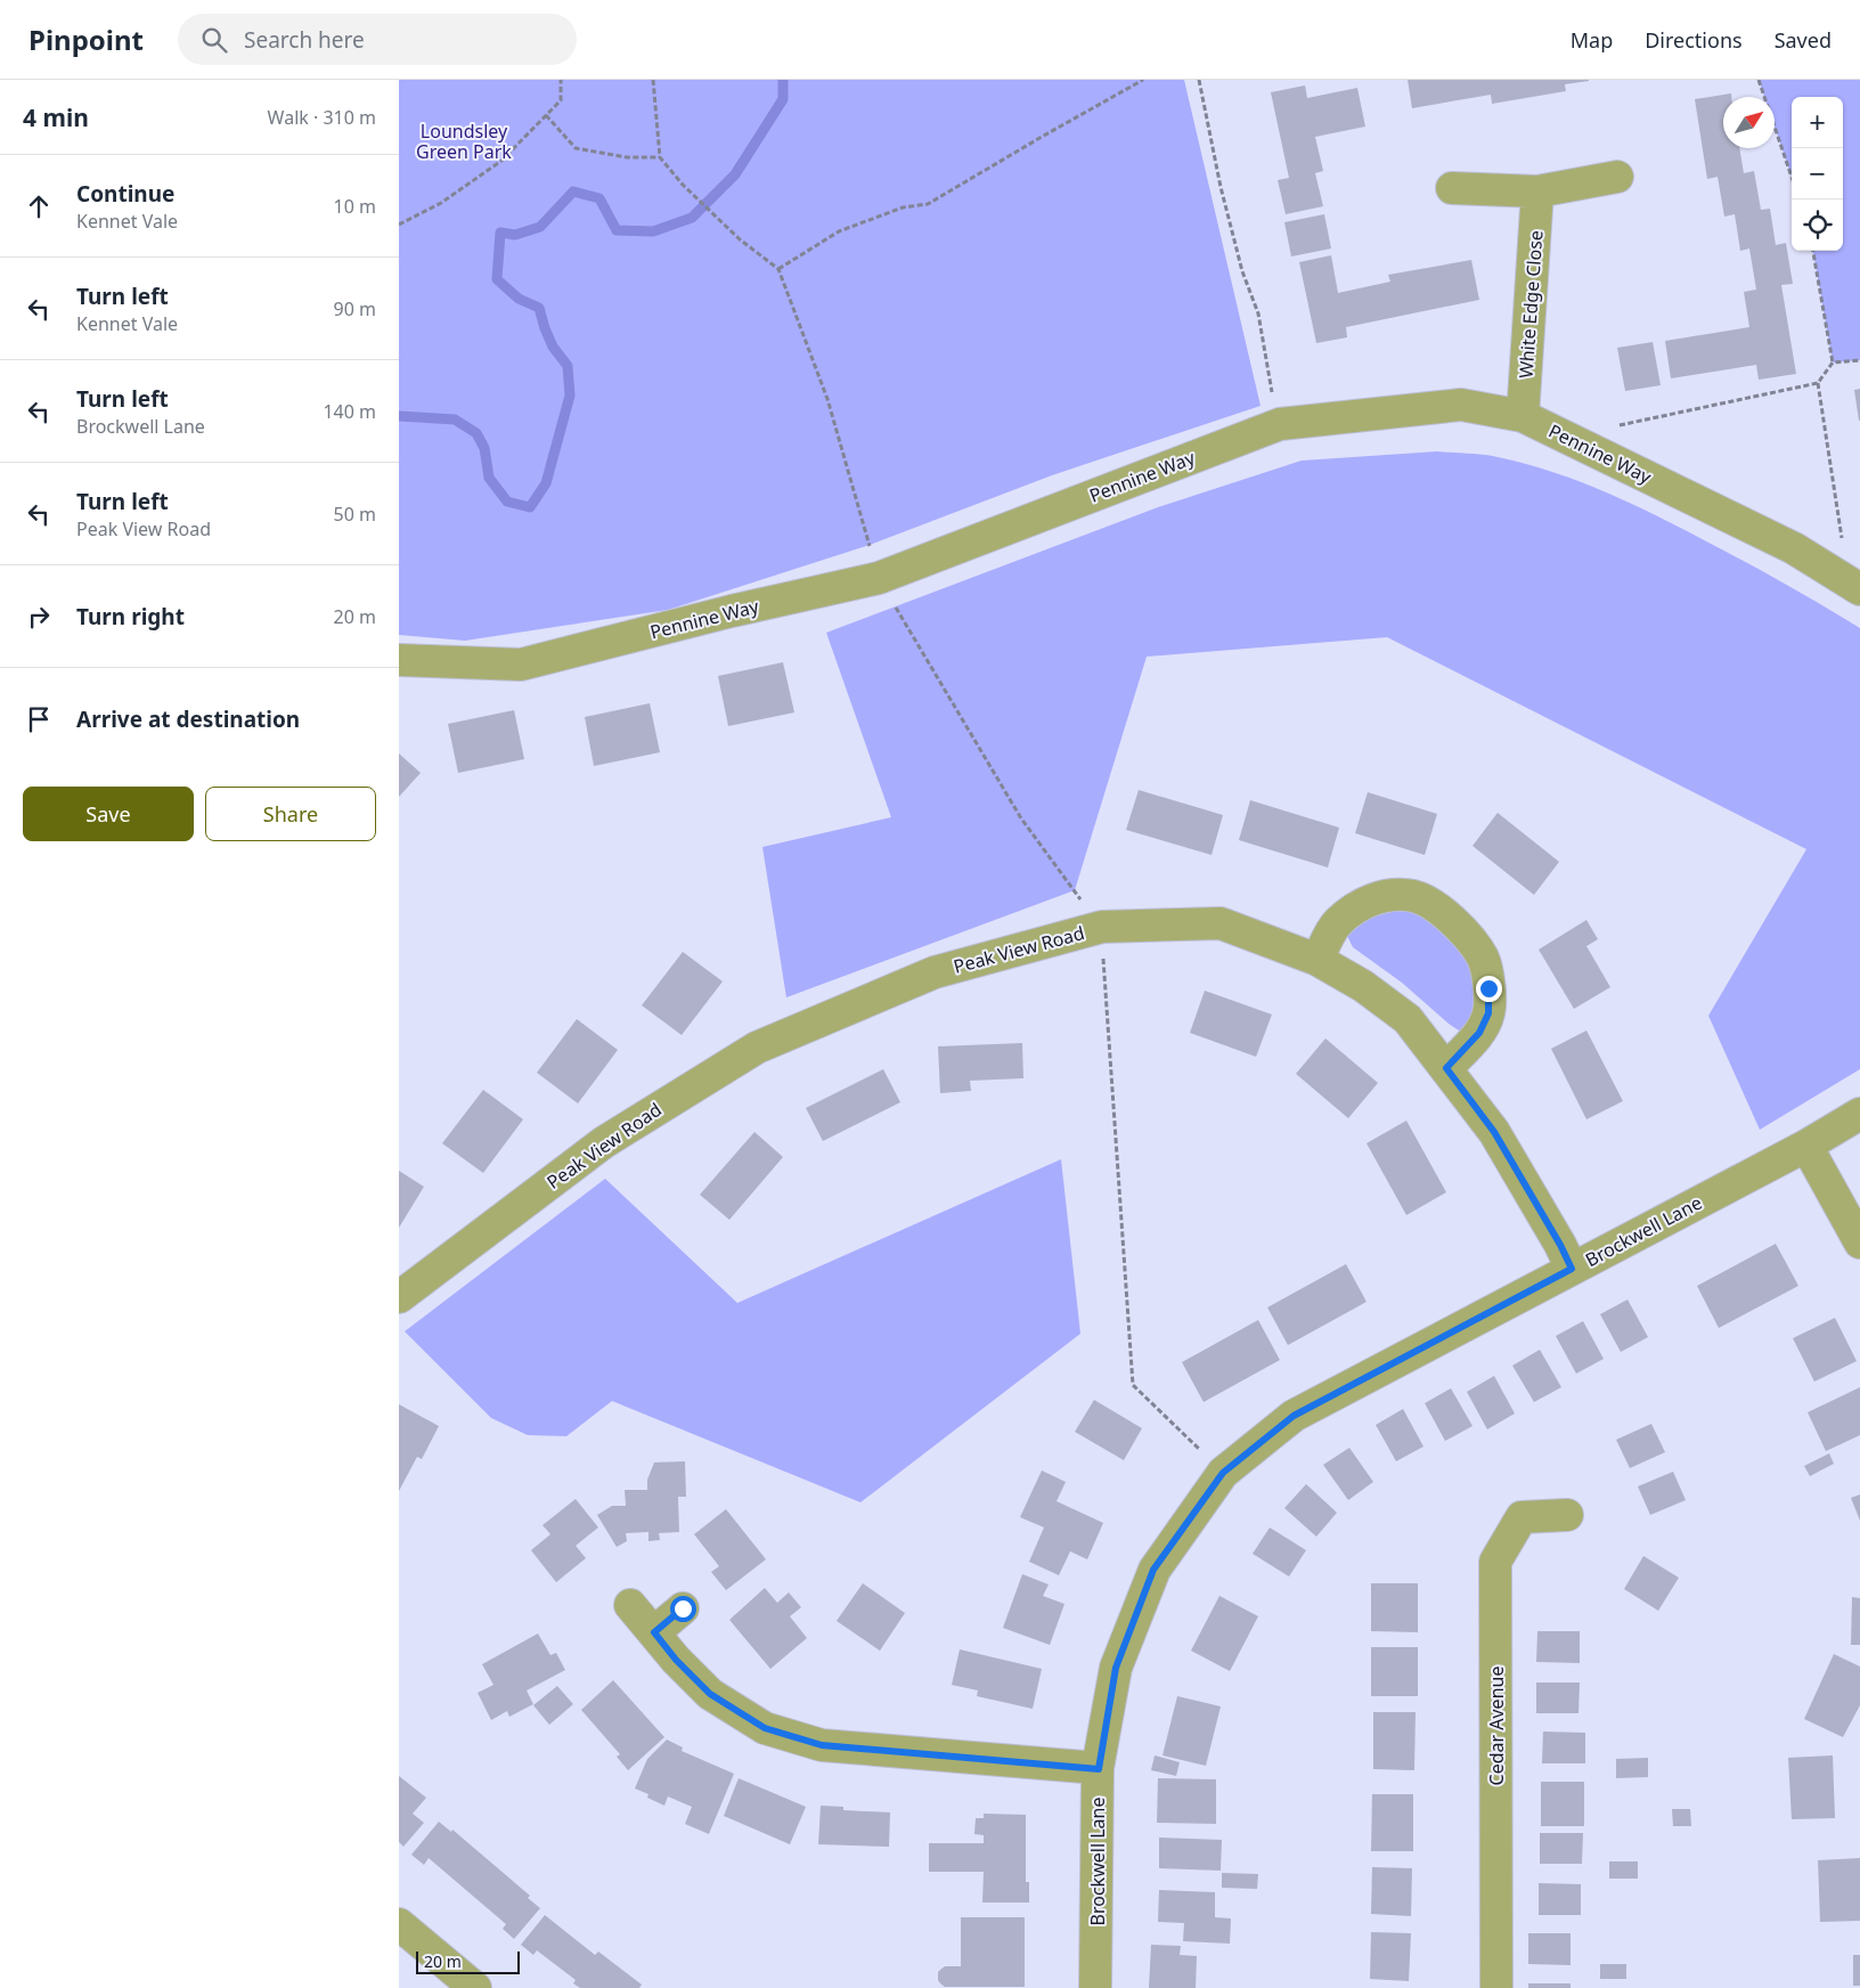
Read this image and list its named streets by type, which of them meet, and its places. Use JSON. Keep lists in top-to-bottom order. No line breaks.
{"streets":{"street":["White Edge Close","Pennine Way","Peak View Road","Brockwell Lane","Cedar Avenue"]},"crossings":[["White Edge Close","Pennine Way"],["Peak View Road","Brockwell Lane"]],"parks":["Loundsley Green Park"],"scale_bar":"20 m","north":"top right","page":{"header":"Pinpoint","search":"Search here","nav":["Map","Directions","Saved"],"heading":["4 min","Walk · 310 m"],"map_buttons":["+","−"],"list":[["Continue","Kennet Vale","10 m"],["Turn left","Kennet Vale","90 m"],["Turn left","Brockwell Lane","140 m"],["Turn left","Peak View Road","50 m"],["Turn right","20 m"],"Arrive at destination"],"buttons":["Save","Share"],"scale":"20 m"}}
